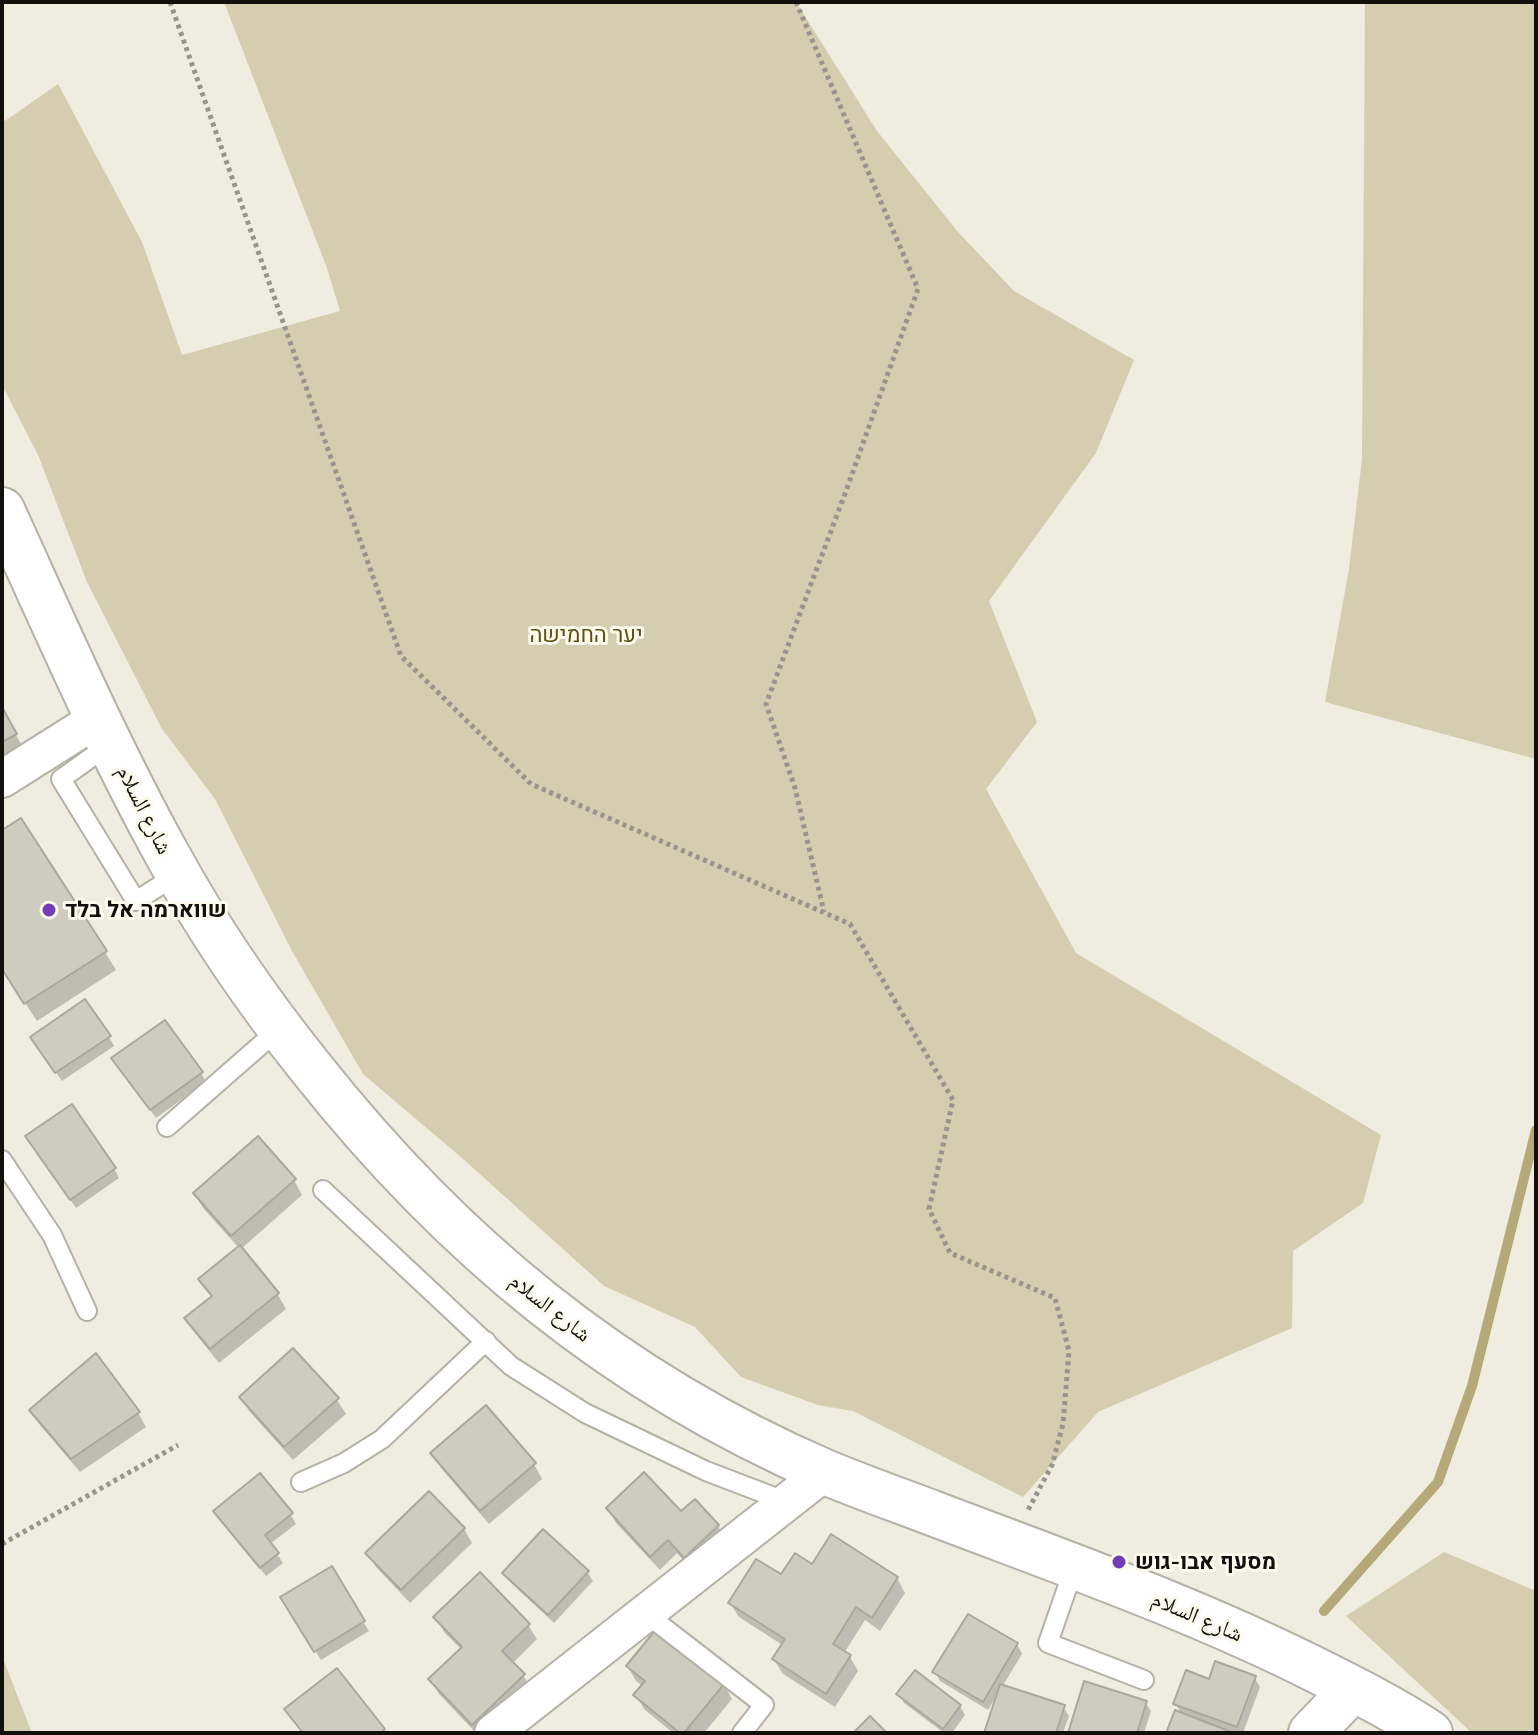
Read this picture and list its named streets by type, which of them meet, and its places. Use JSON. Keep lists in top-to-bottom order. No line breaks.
{"streets":{"main road":["شارع السلام"]},"parks":["יער החמישה"],"places":["שווארמה אל בלד","מסעף אבו-גוש"]}
